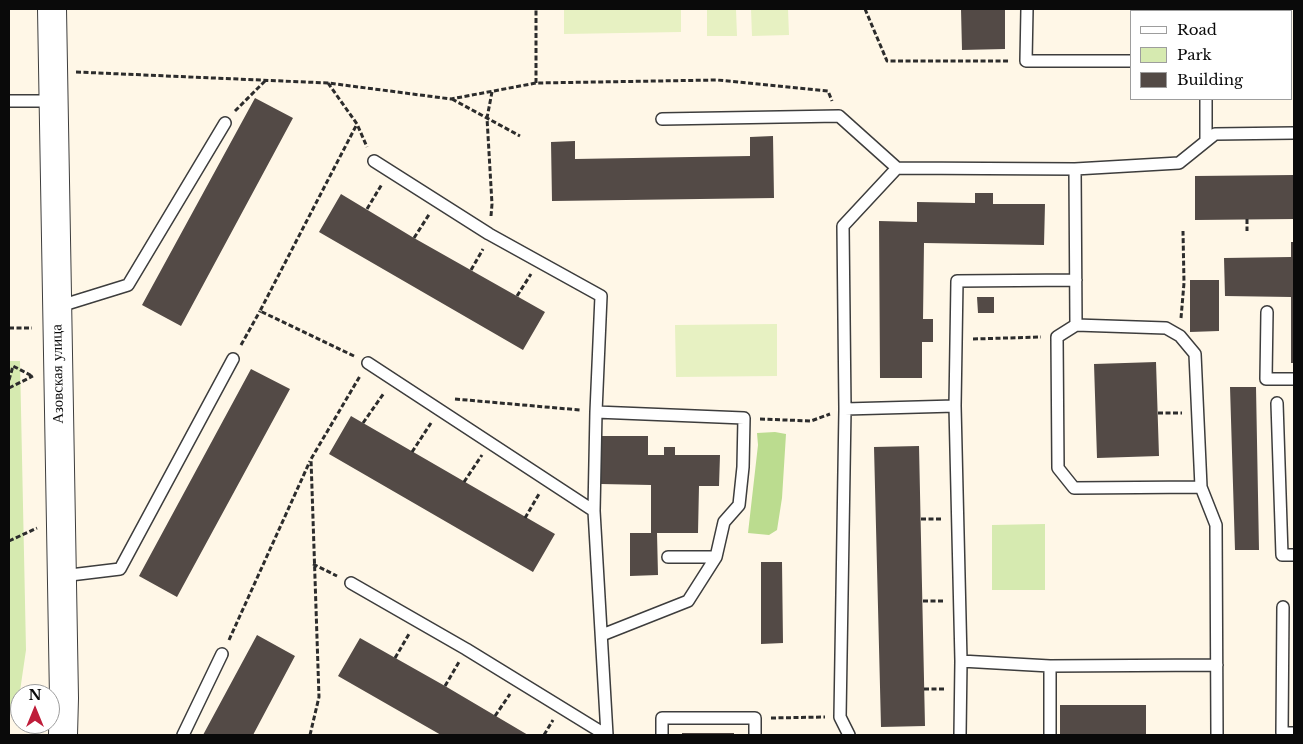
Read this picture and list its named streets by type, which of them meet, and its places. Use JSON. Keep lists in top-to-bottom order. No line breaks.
{"streets":{"street":["Азовская улица"]},"legend":["Road","Park","Building"],"north":"top"}
